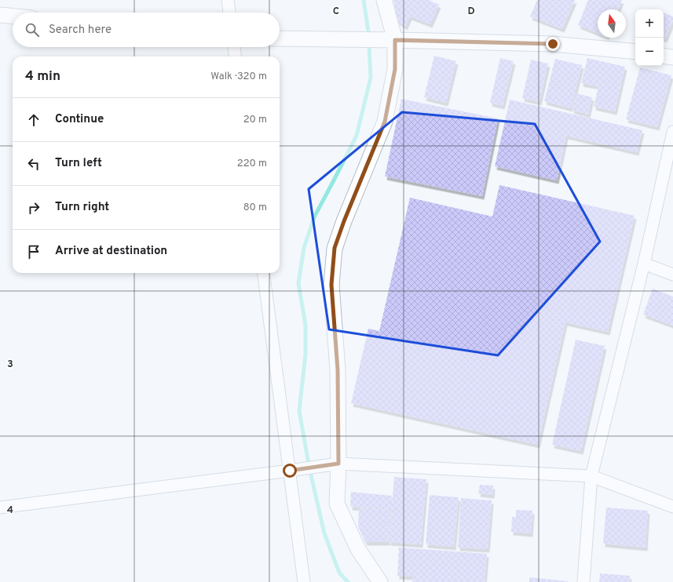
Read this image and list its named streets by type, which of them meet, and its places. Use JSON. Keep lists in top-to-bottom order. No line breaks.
{"north":"top","page":{"map_buttons":["+","−"],"search":"Search here","heading":["4 min","Walk · 320 m"],"list":[["Continue","20 m"],["Turn left","220 m"],["Turn right","80 m"],"Arrive at destination"]},"grid":{"columns":["C","D"],"rows":["3","4"]}}
